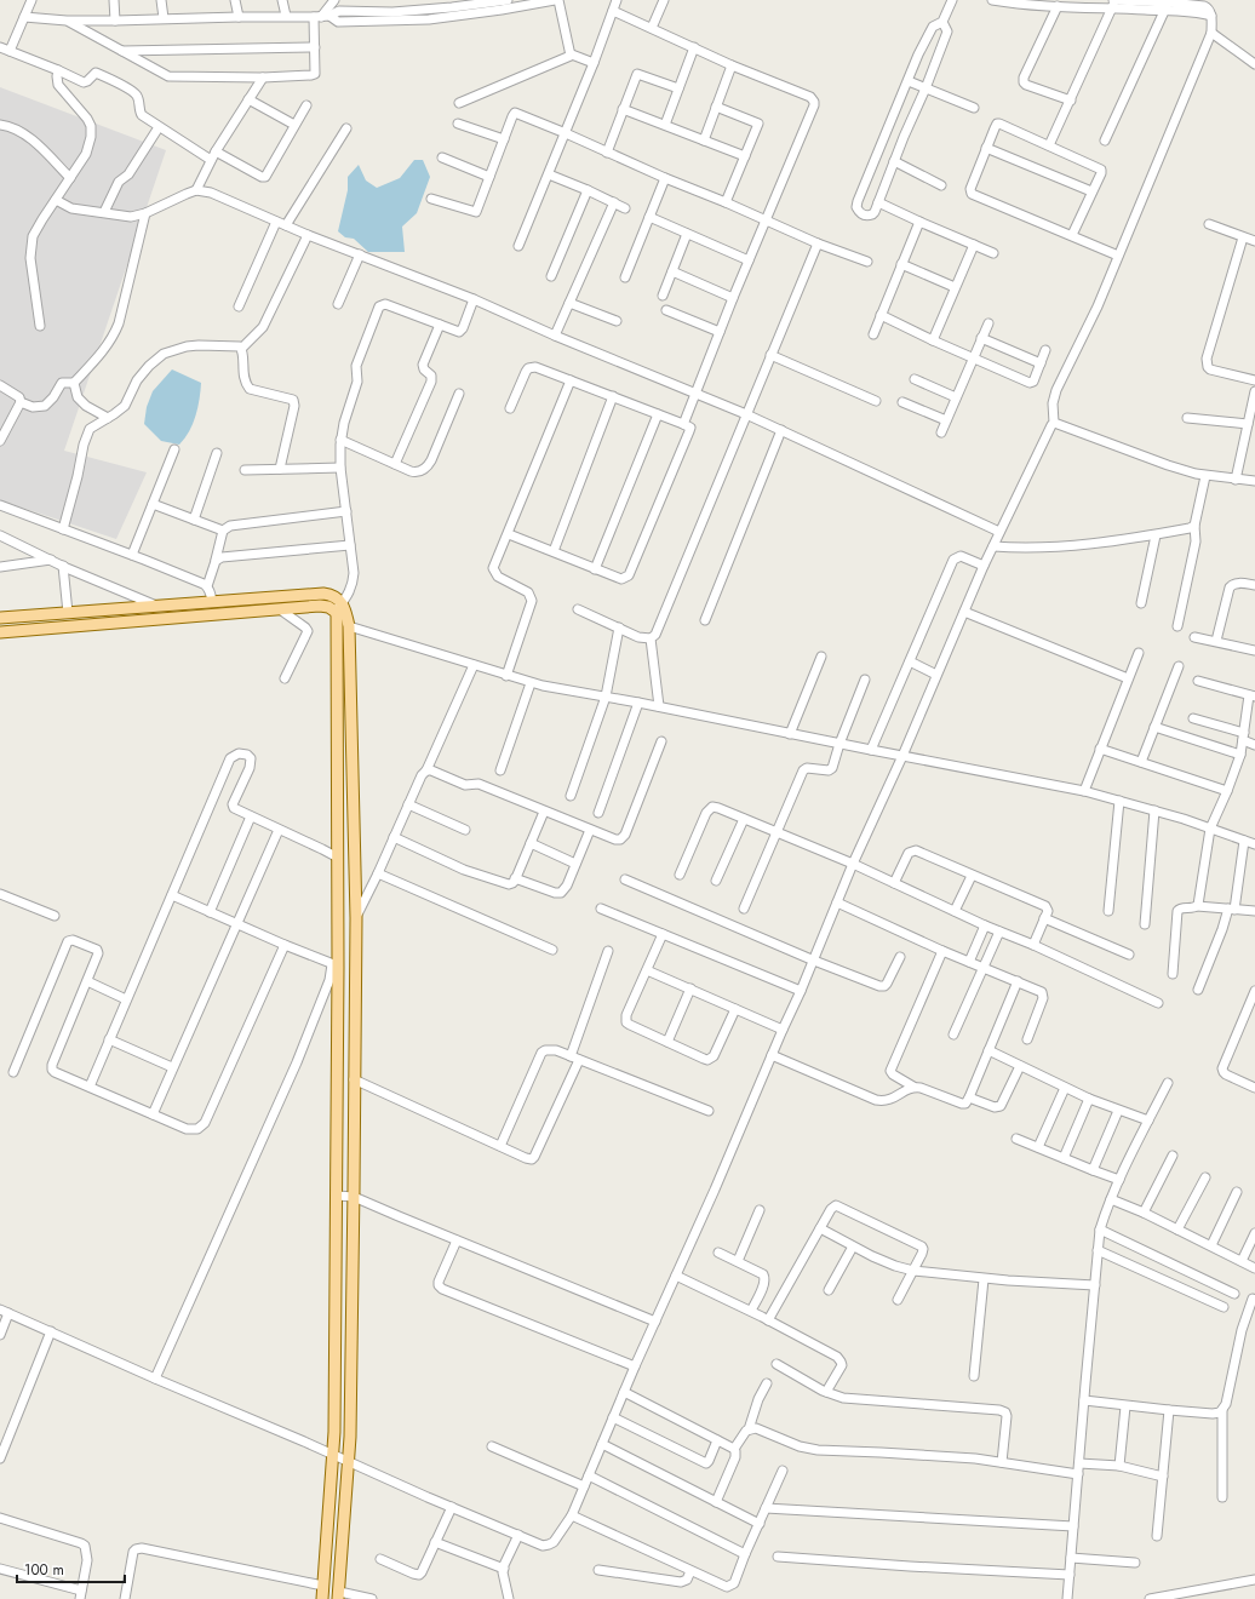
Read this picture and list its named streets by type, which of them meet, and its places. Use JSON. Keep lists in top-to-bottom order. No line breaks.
{"scale_bar":"100 m"}
